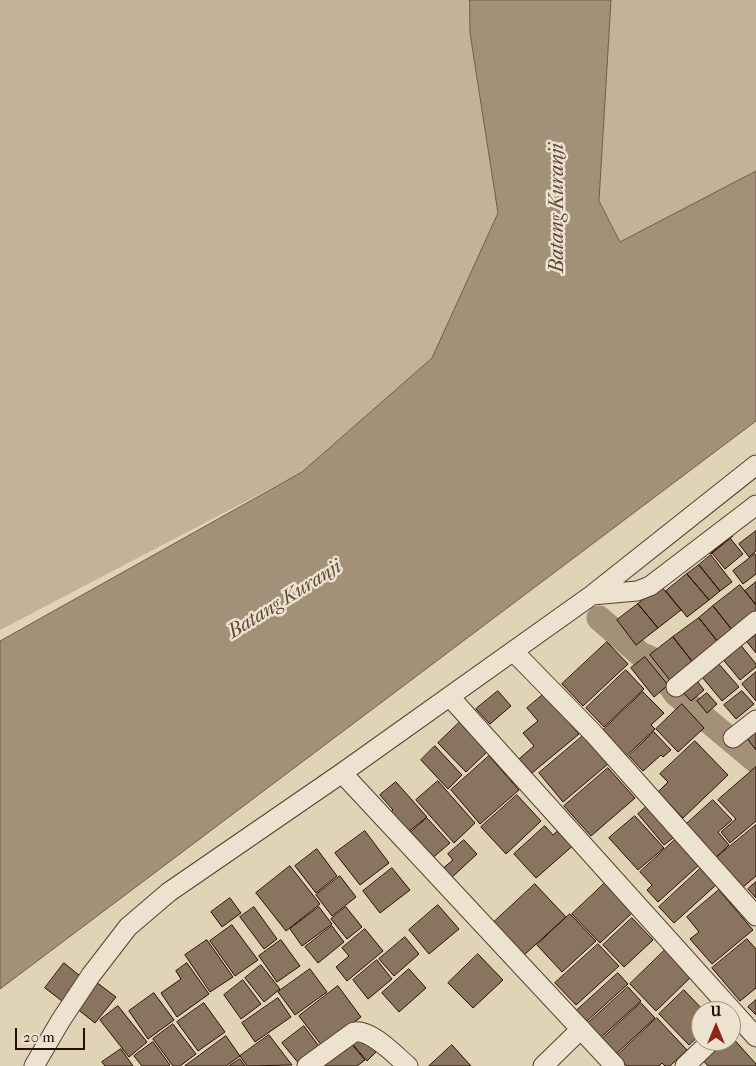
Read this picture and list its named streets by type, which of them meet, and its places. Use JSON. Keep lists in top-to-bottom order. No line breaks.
{"water":["Batang Kuranji"],"scale_bar":"20 m","north":"top"}
